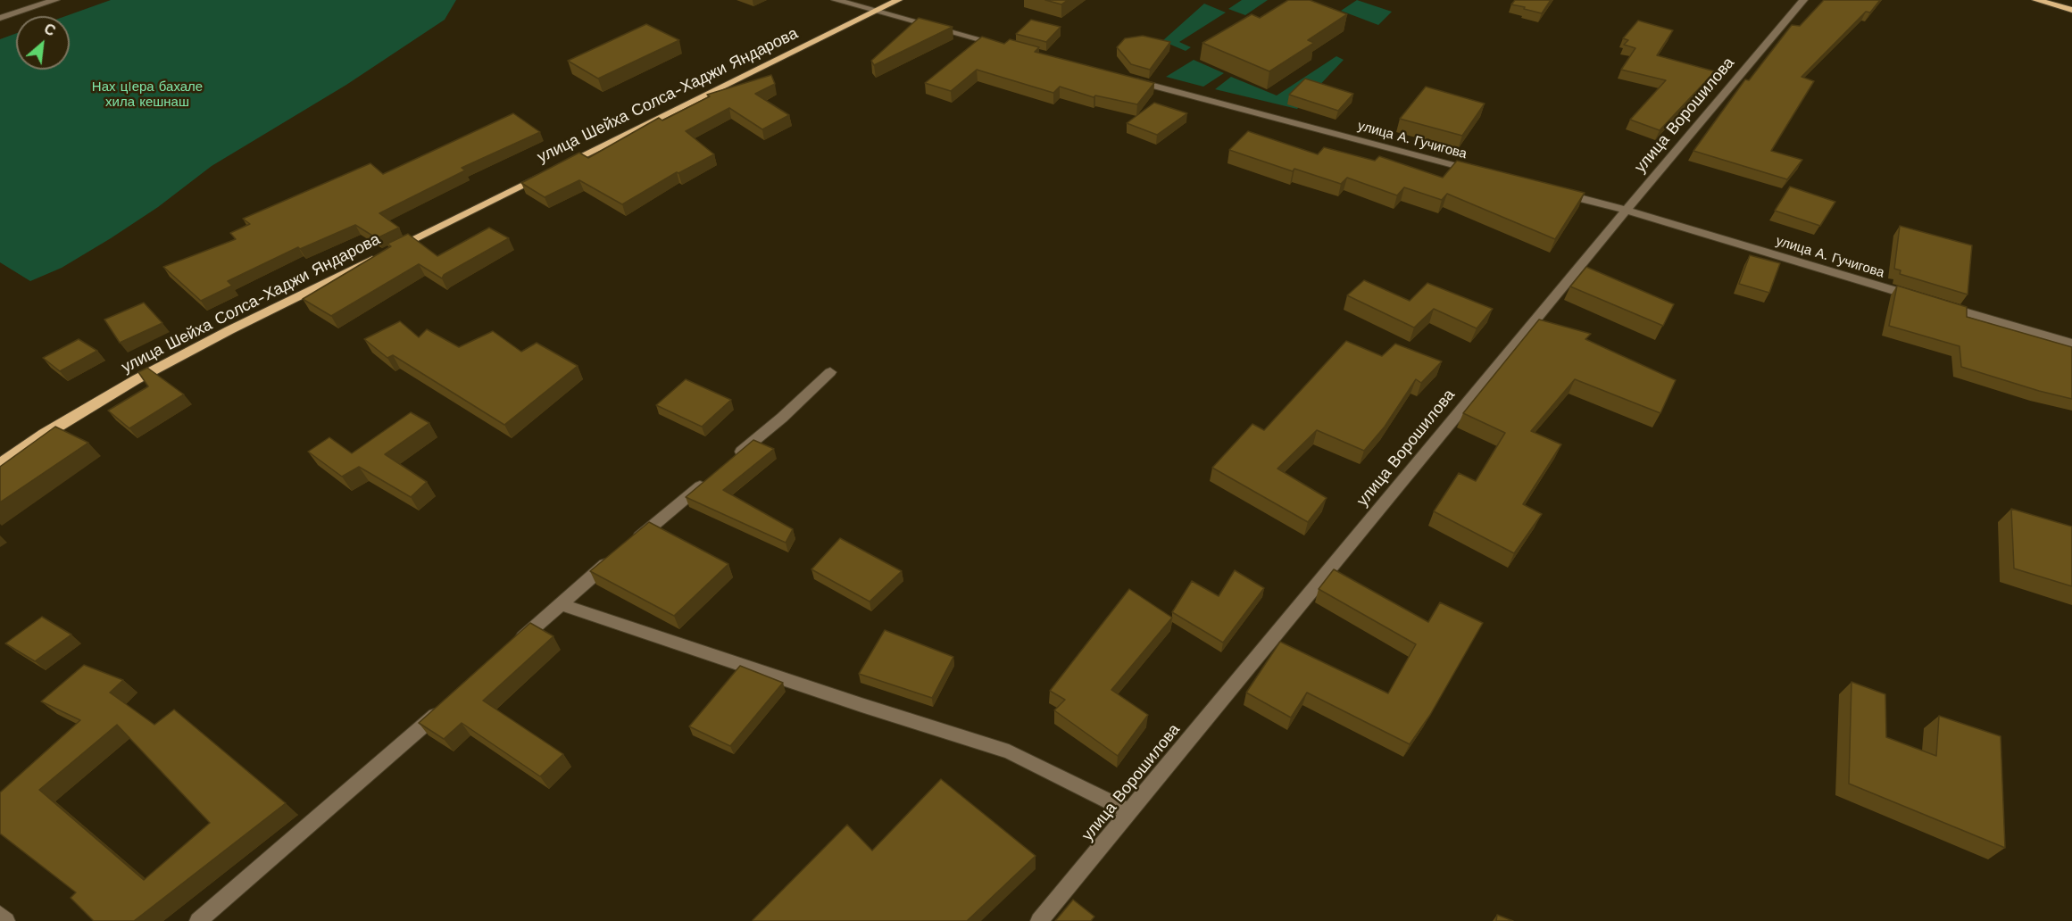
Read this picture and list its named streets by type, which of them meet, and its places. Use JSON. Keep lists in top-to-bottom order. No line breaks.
{"streets":{"main road":["улица Шейха Солса-Хаджи Яндарова"],"street":["улица Ворошилова","улица А. Гучигова"]},"crossings":[["улица Ворошилова","улица А. Гучигова"]],"parks":["Нах цIера бахале хила кешнаш"],"north":"top right"}
